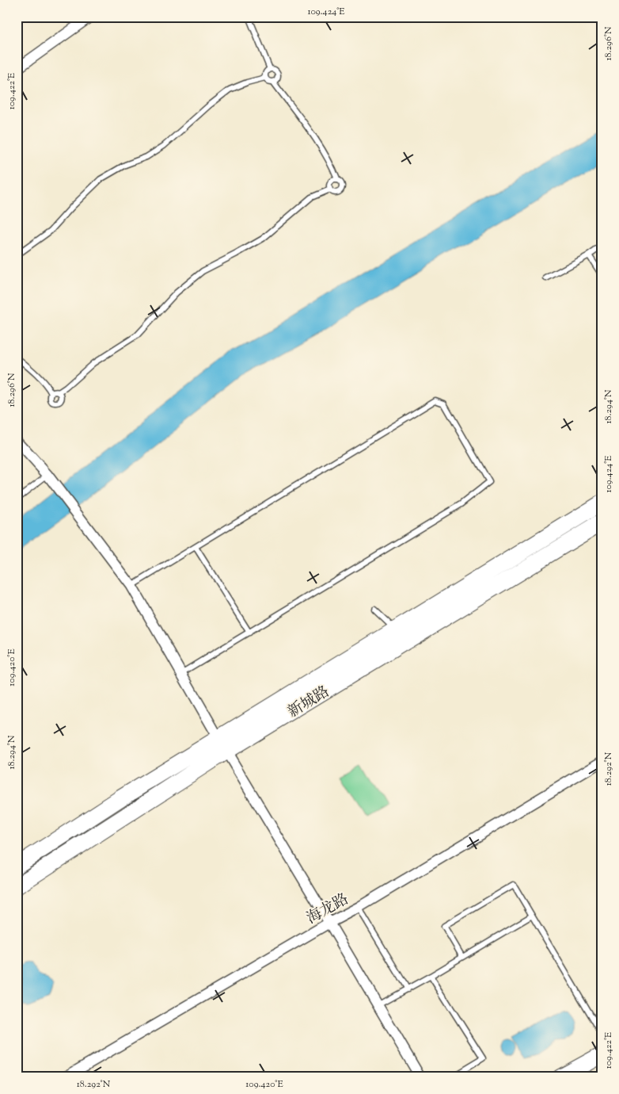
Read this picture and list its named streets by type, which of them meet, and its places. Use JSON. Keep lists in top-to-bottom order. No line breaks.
{"streets":{"main road":["新城路"],"street":["海龙路"]},"coordinates":["109.424°E","18.296°N","109.422°E","18.294°N","109.420°E","18.292°N"]}
